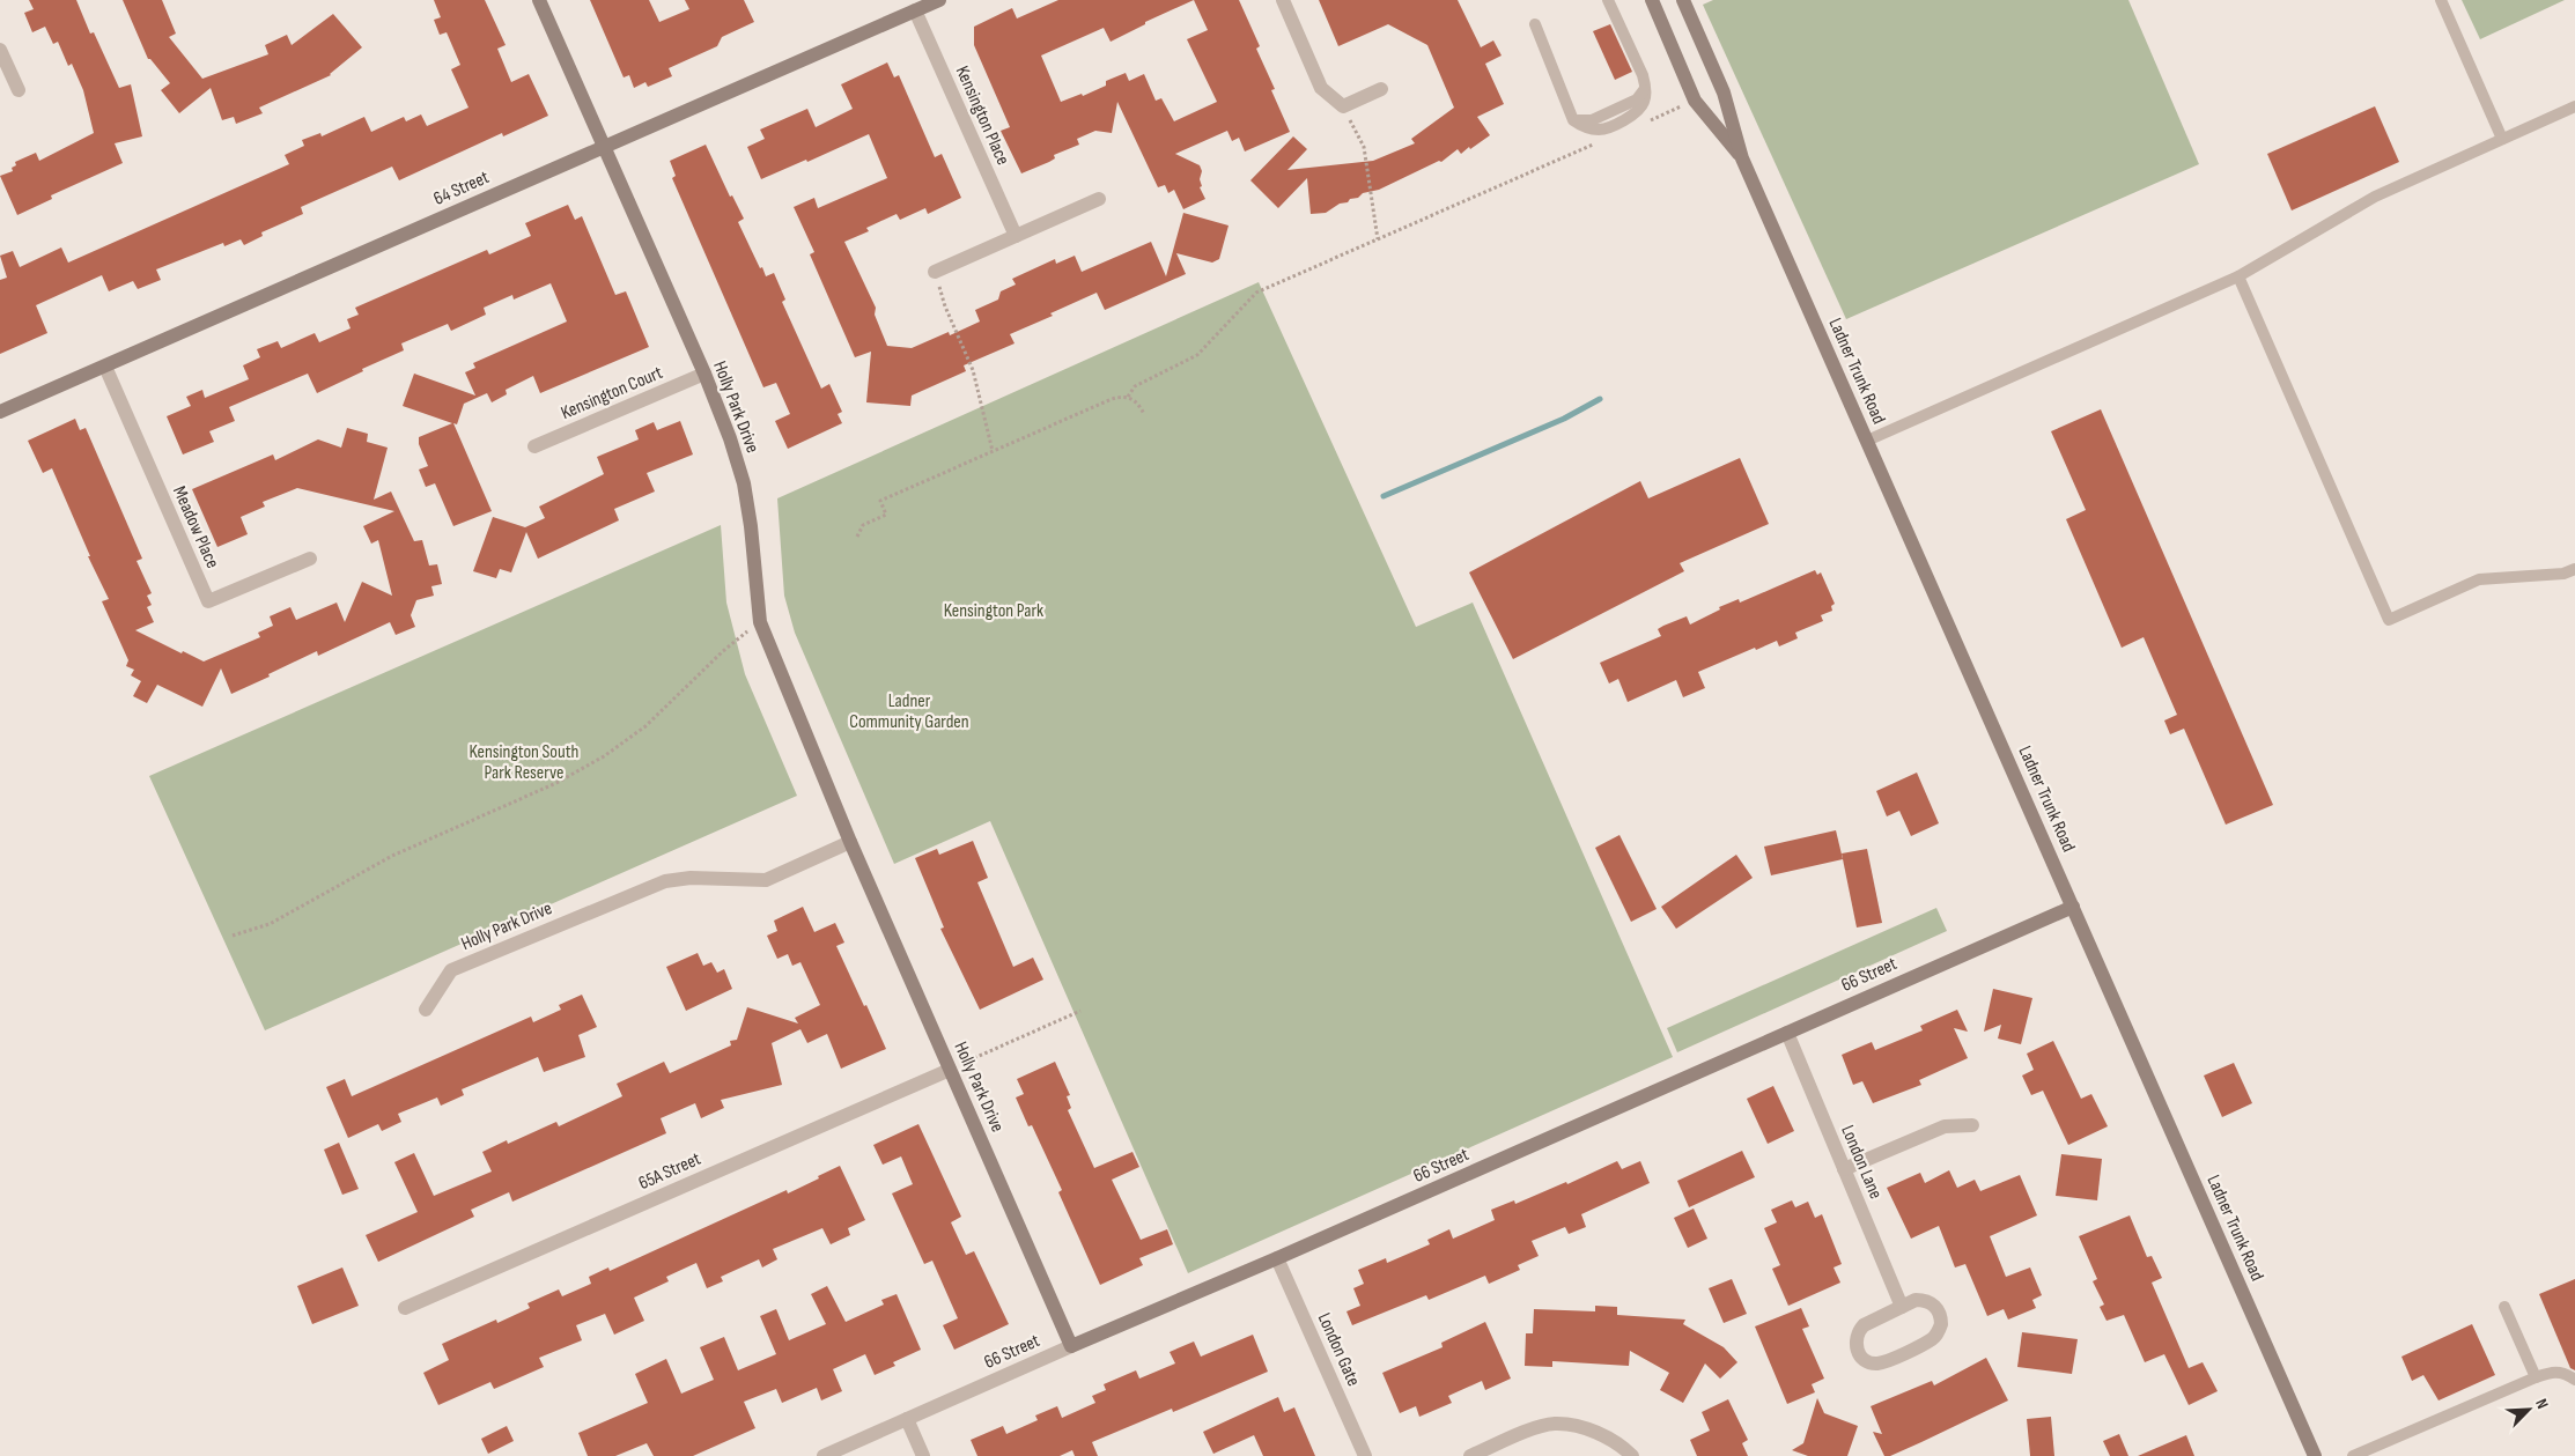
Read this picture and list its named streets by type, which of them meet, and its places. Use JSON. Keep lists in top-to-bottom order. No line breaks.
{"streets":{"street":["Kensington Place","64 Street","Ladner Trunk Road","Kensington Court","Holly Park Drive","Meadow Place","66 Street","London Lane","65A Street","London Gate"]},"crossings":[["Kensington Place","64 Street"],["64 Street","Holly Park Drive"],["64 Street","Meadow Place"],["Ladner Trunk Road","66 Street"],["Kensington Court","Holly Park Drive"],["Holly Park Drive","66 Street"],["Holly Park Drive","65A Street"],["66 Street","London Lane"],["66 Street","London Gate"]],"parks":["Kensington Park","Ladner Community Garden","Kensington South Park Reserve"],"north":"top right"}
